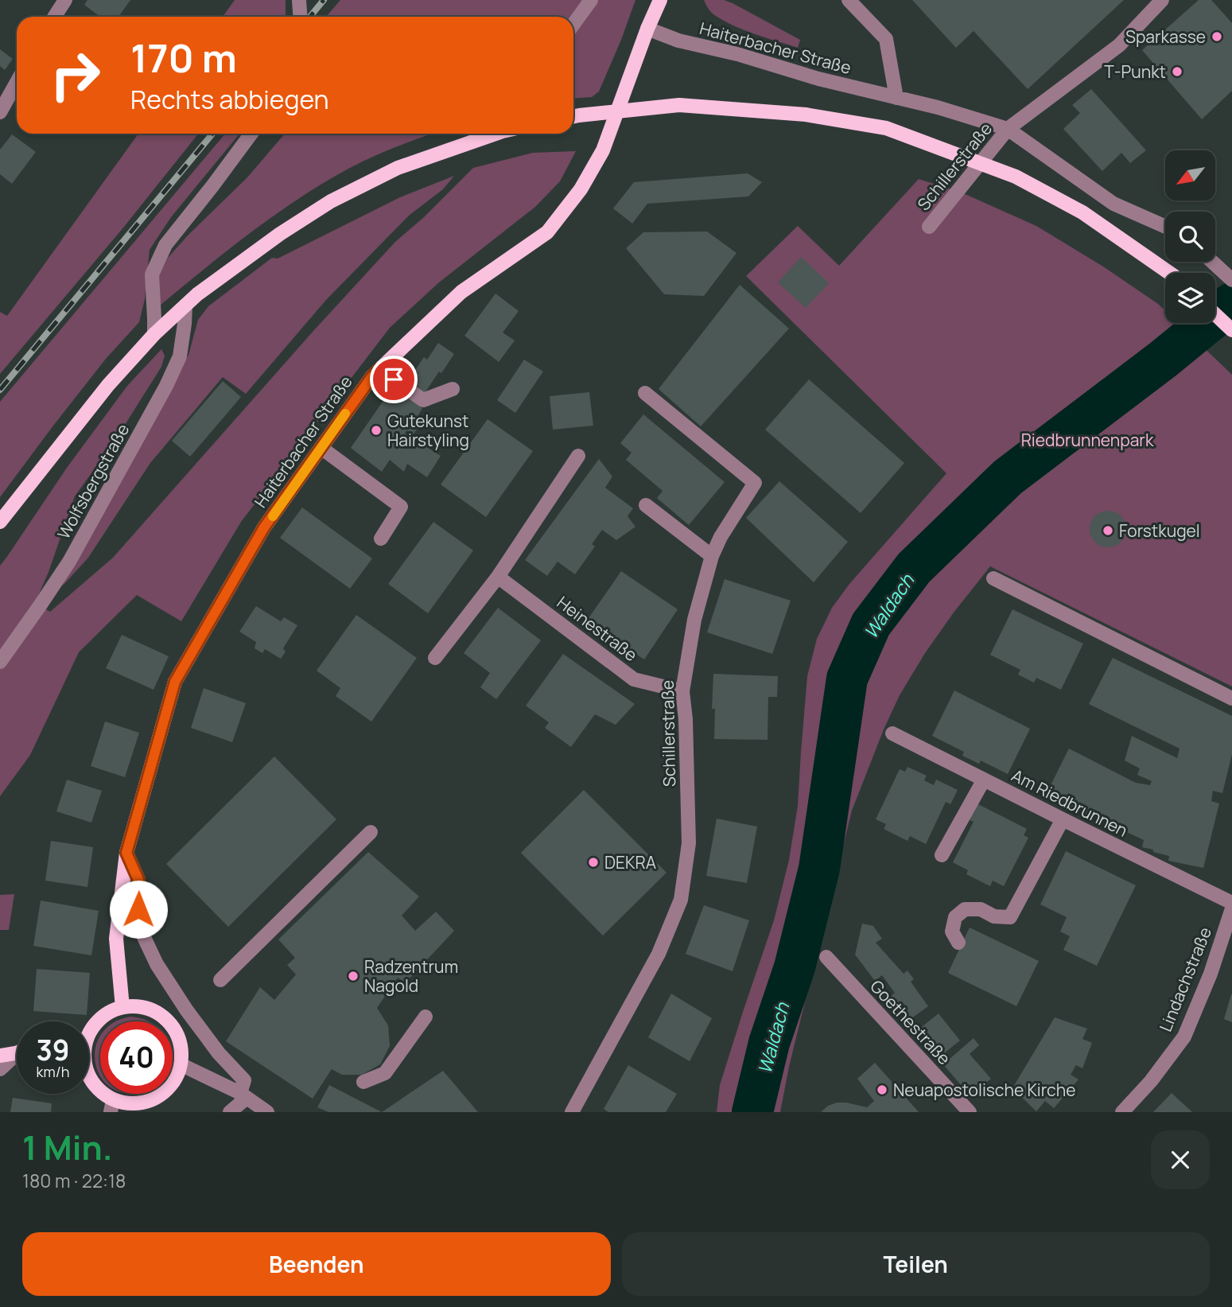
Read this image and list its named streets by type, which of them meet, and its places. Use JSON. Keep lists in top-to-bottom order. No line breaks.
{"streets":{"main road":["Haiterbacher Straße"],"street":["Schillerstraße","Wolfsbergstraße","Heinestraße","Am Riedbrunnen","Lindachstraße","Goethestraße"]},"crossings":[["Haiterbacher Straße","Schillerstraße"],["Schillerstraße","Heinestraße"]],"water":["Waldach"],"parks":["Riedbrunnenpark"],"places":["Sparkasse","T-Punkt","Gutekunst Hairstyling","Forstkugel","DEKRA","Radzentrum Nagold","Neuapostolische Kirche"],"north":"bottom left","page":{"turn":["170 m","Rechts abbiegen"],"speed":"39 km/h","limit":"40","heading":["1 Min.","180 m · 22:18"],"buttons":["Beenden","Teilen"]}}
